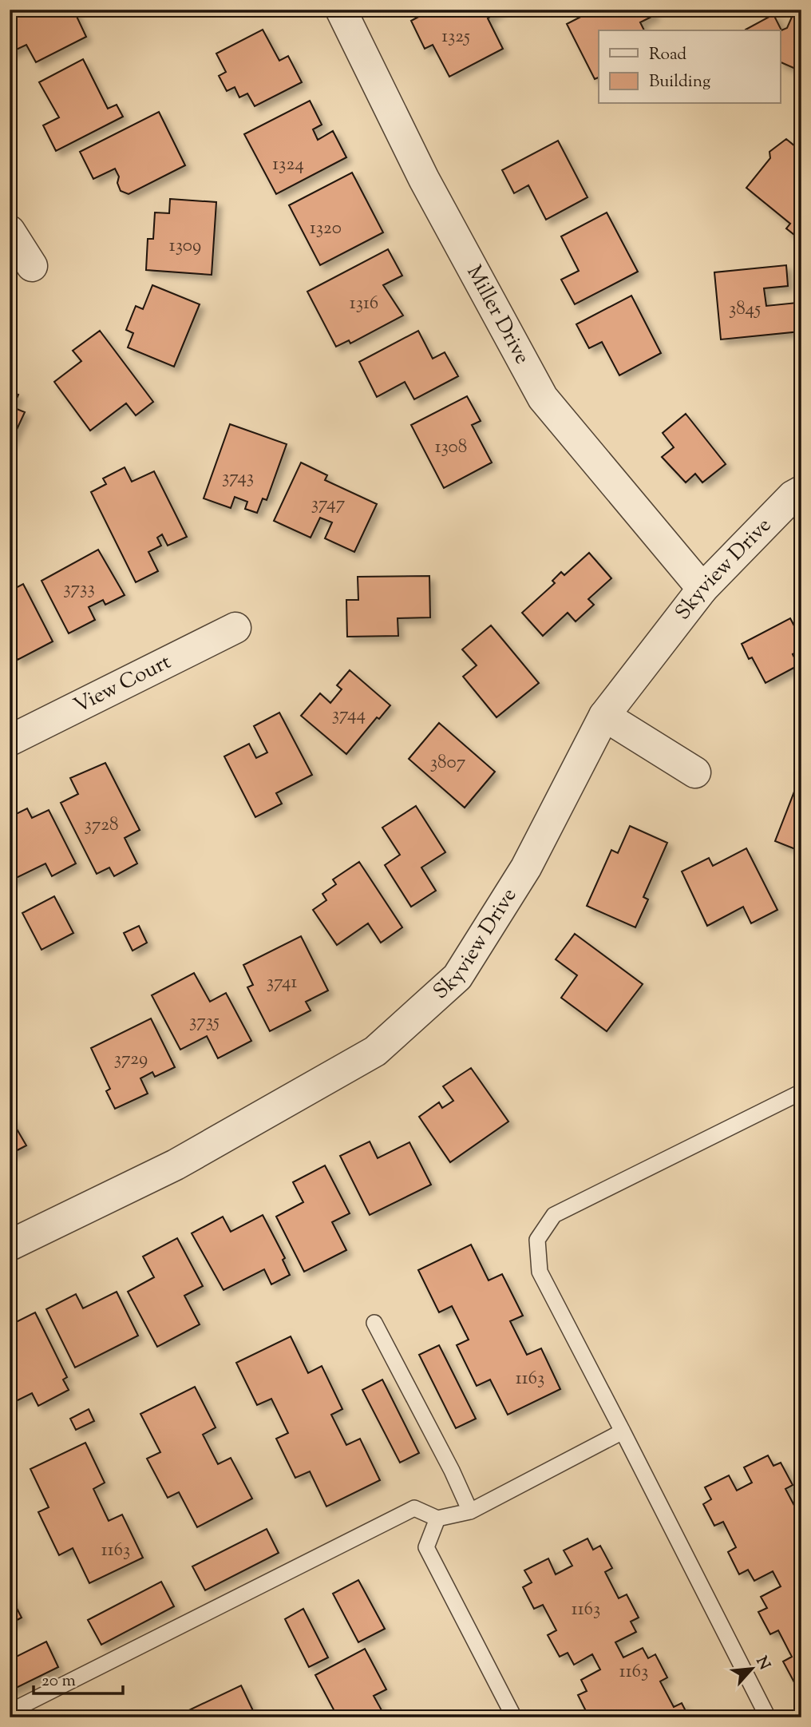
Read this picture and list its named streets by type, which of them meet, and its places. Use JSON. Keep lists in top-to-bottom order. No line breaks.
{"streets":{"street":["Miller Drive","Skyview Drive","View Court"]},"crossings":[["Miller Drive","Skyview Drive"]],"house_numbers":["1325","1324","1320","1309","1316","3845","1308","3743","3747","3733","3744","3807","3728","3741","3735","3729","1163","1163","1163","1163"],"legend":["Road","Building"],"scale_bar":"20 m","north":"top right"}
